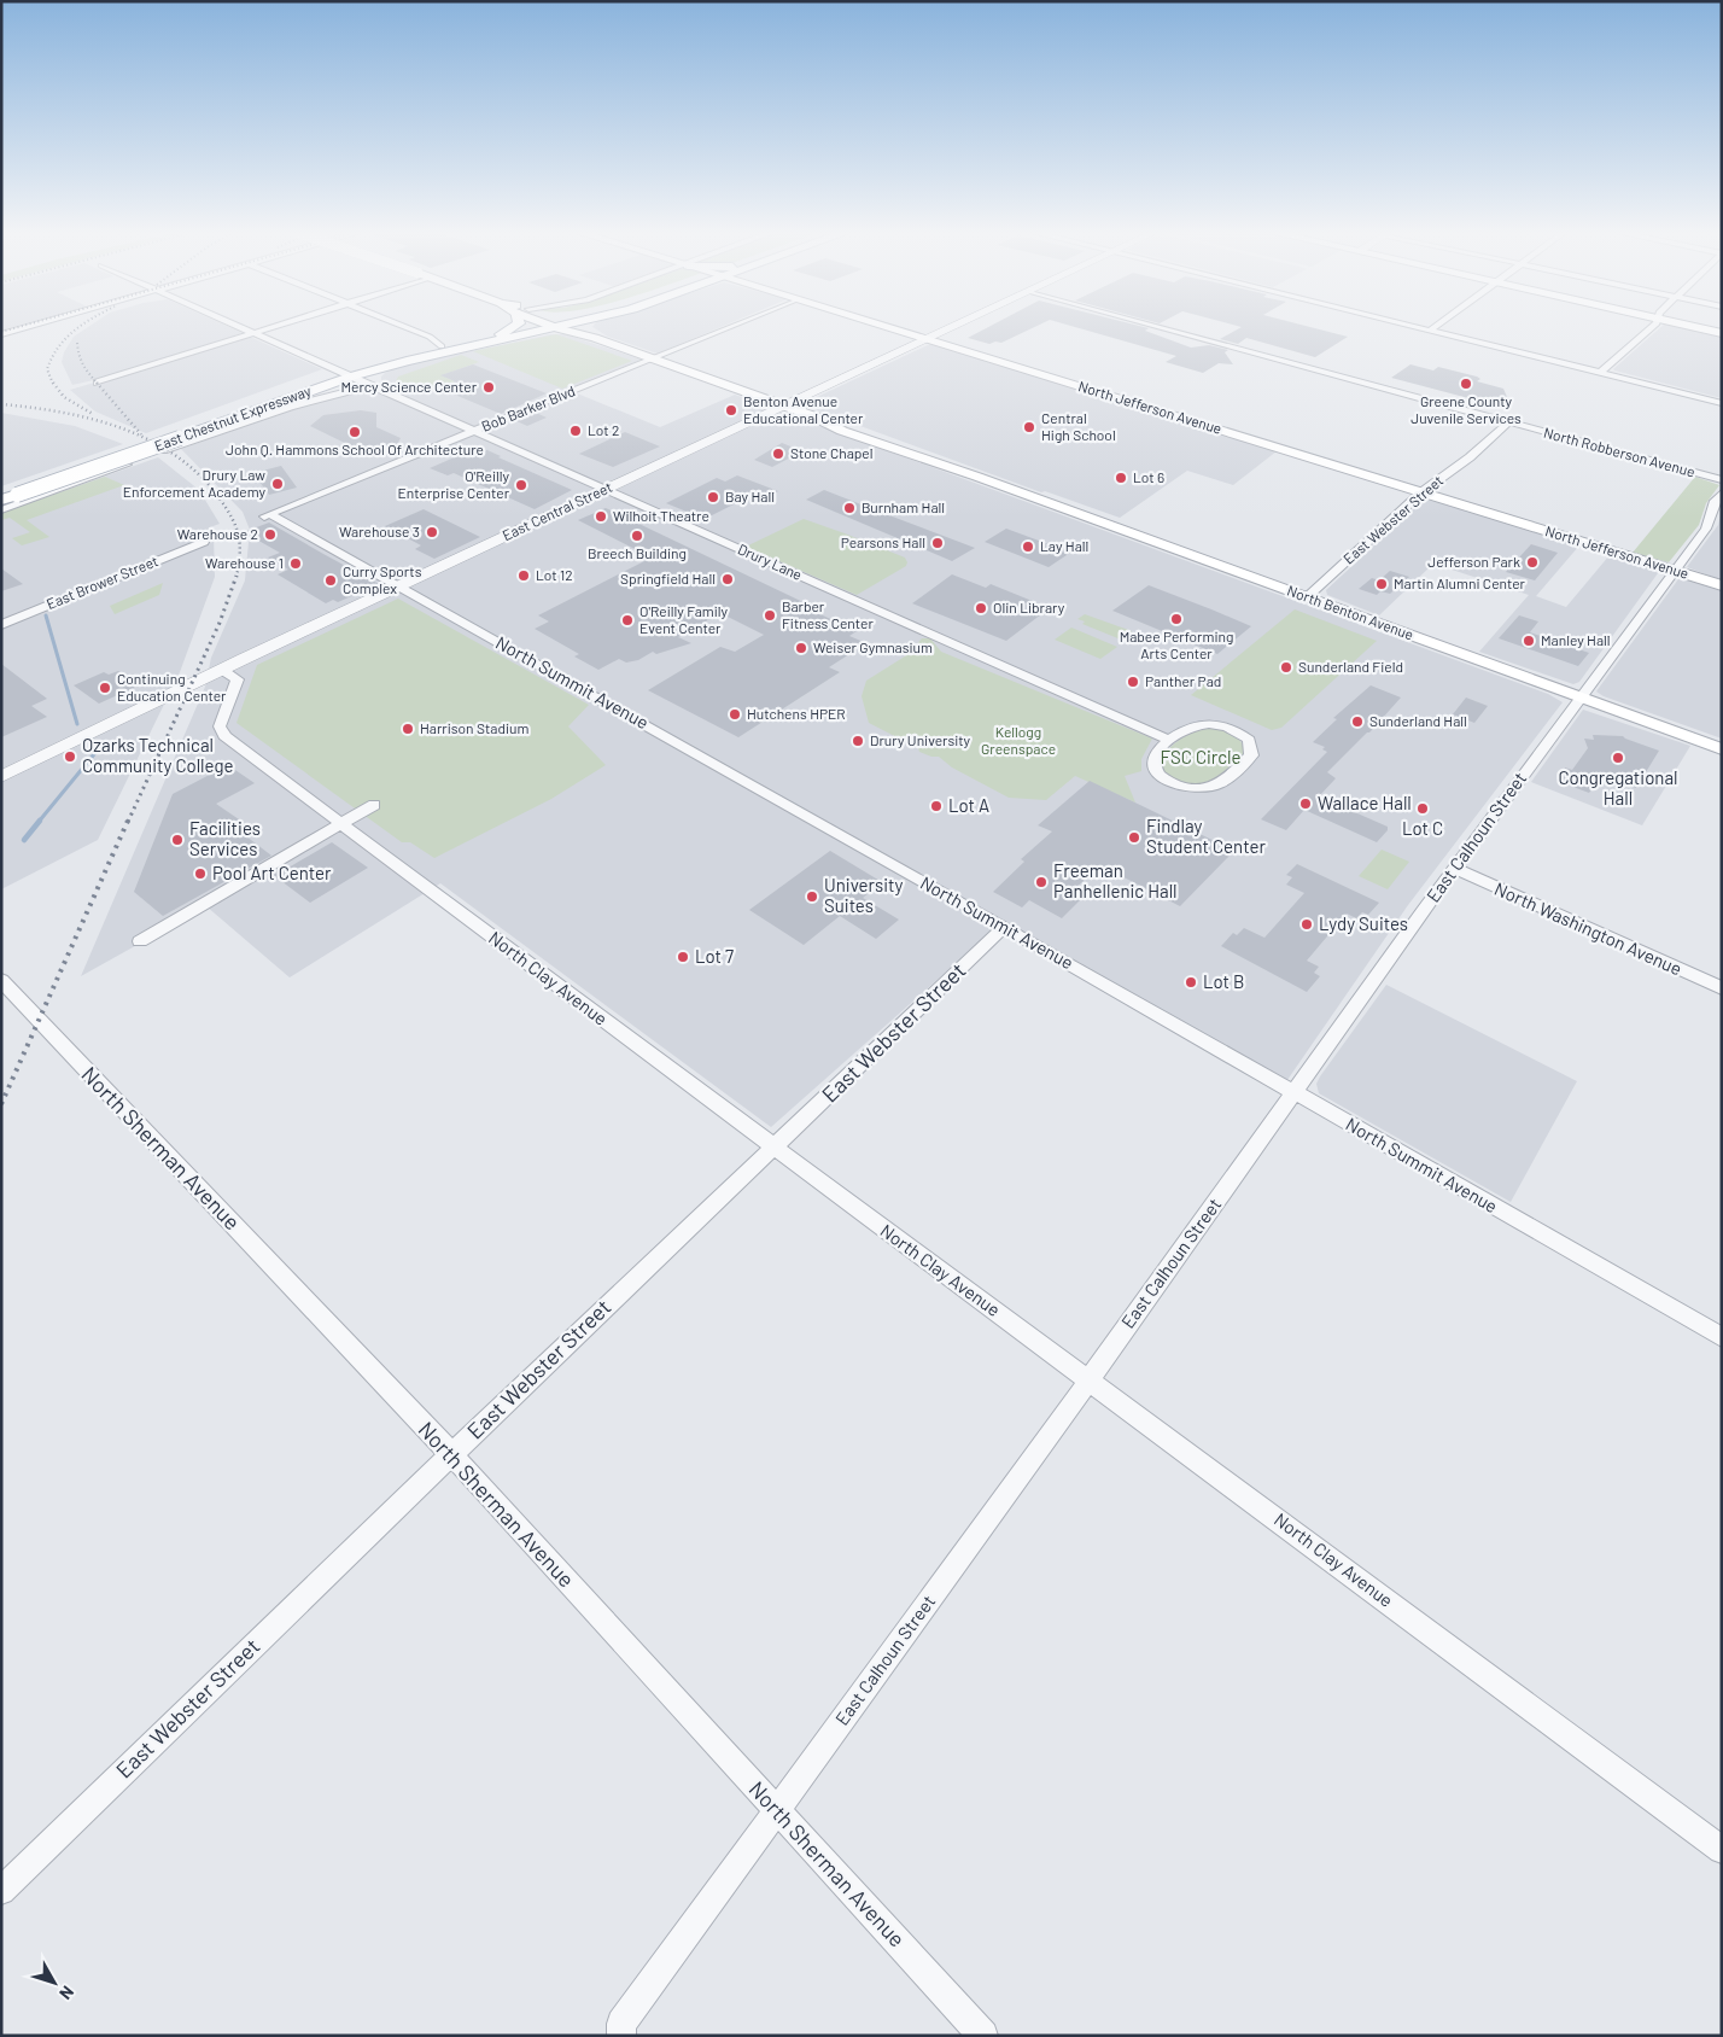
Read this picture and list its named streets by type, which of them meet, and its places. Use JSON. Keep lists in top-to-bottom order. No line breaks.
{"streets":{"main road":["North Jefferson Avenue","East Chestnut Expressway","North Benton Avenue"],"street":["Bob Barker Blvd","North Robberson Avenue","East Central Street","East Webster Street","Drury Lane","East Brower Street","North Summit Avenue","East Calhoun Street","North Washington Avenue","North Clay Avenue","North Sherman Avenue"]},"crossings":[["North Jefferson Avenue","East Central Street"],["North Jefferson Avenue","East Webster Street"],["North Jefferson Avenue","East Calhoun Street"],["Bob Barker Blvd","Drury Lane"],["Bob Barker Blvd","North Benton Avenue"],["Bob Barker Blvd","North Summit Avenue"],["North Robberson Avenue","East Webster Street"],["East Central Street","Drury Lane"],["East Central Street","North Benton Avenue"],["East Central Street","North Summit Avenue"],["East Central Street","North Clay Avenue"],["East Webster Street","North Benton Avenue"],["East Webster Street","North Summit Avenue"],["East Webster Street","North Clay Avenue"],["East Webster Street","North Sherman Avenue"],["North Benton Avenue","East Calhoun Street"],["North Summit Avenue","East Calhoun Street"],["East Calhoun Street","North Washington Avenue"],["East Calhoun Street","North Clay Avenue"],["East Calhoun Street","North Sherman Avenue"]],"parks":["Kellogg Greenspace","FSC Circle"],"places":["Greene County Juvenile Services","Mercy Science Center","Benton Avenue Educational Center","Central High School","Lot 2","John Q. Hammons School Of Architecture","Stone Chapel","Lot 6","Drury Law Enforcement Academy","O'Reilly Enterprise Center","Bay Hall","Burnham Hall","Wilhoit Theatre","Warehouse 3","Warehouse 2","Breech Building","Pearsons Hall","Lay Hall","Jefferson Park","Warehouse 1","Lot 12","Springfield Hall","Curry Sports Complex","Martin Alumni Center","Olin Library","Barber Fitness Center","Mabee Performing Arts Center","O'Reilly Family Event Center","Manley Hall","Weiser Gymnasium","Sunderland Field","Panther Pad","Continuing Education Center","Hutchens HPER","Sunderland Hall","Harrison Stadium","Drury University","Ozarks Technical Community College","Congregational Hall","Wallace Hall","Lot A","Lot C","Findlay Student Center","Facilities Services","Pool Art Center","Freeman Panhellenic Hall","University Suites","Lydy Suites","Lot 7","Lot B"],"north":"bottom right"}
